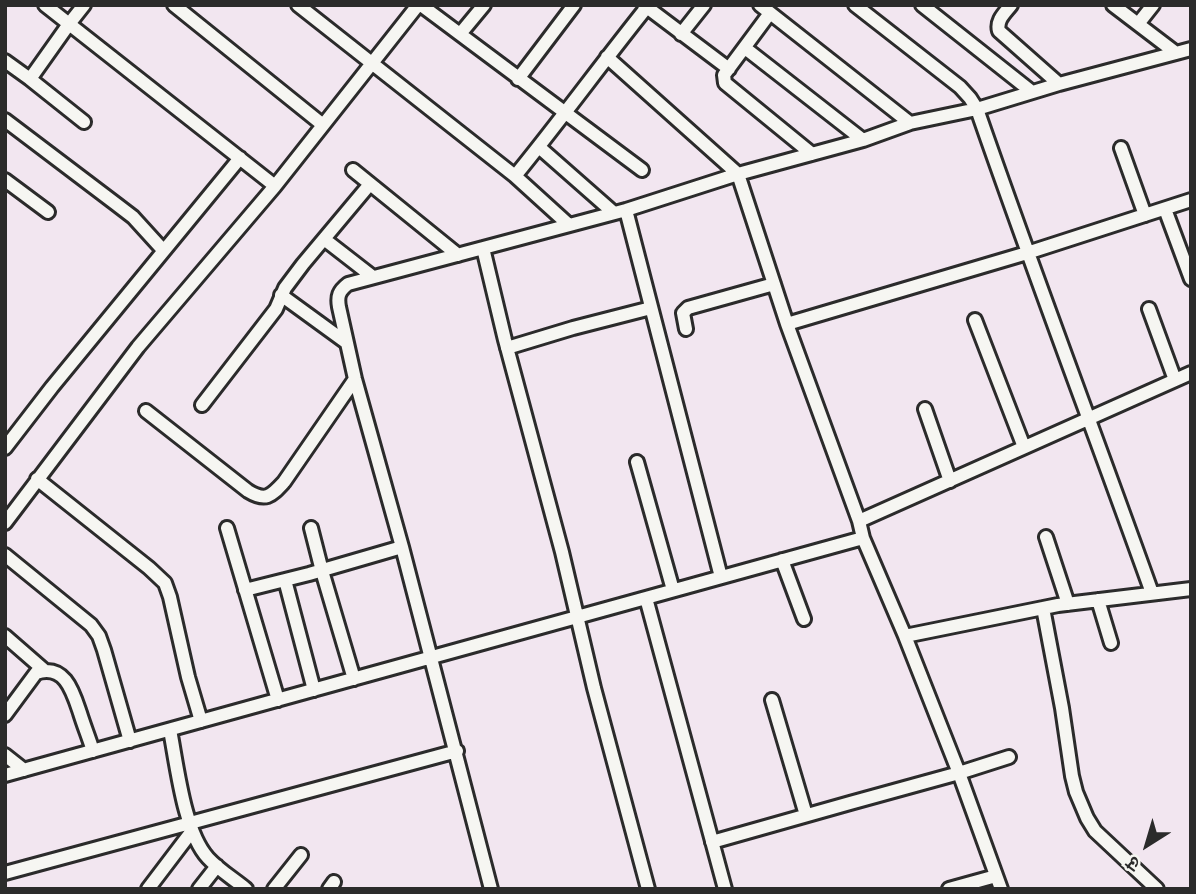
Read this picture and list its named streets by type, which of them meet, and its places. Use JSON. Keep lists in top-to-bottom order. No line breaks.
{"north":"bottom left"}
